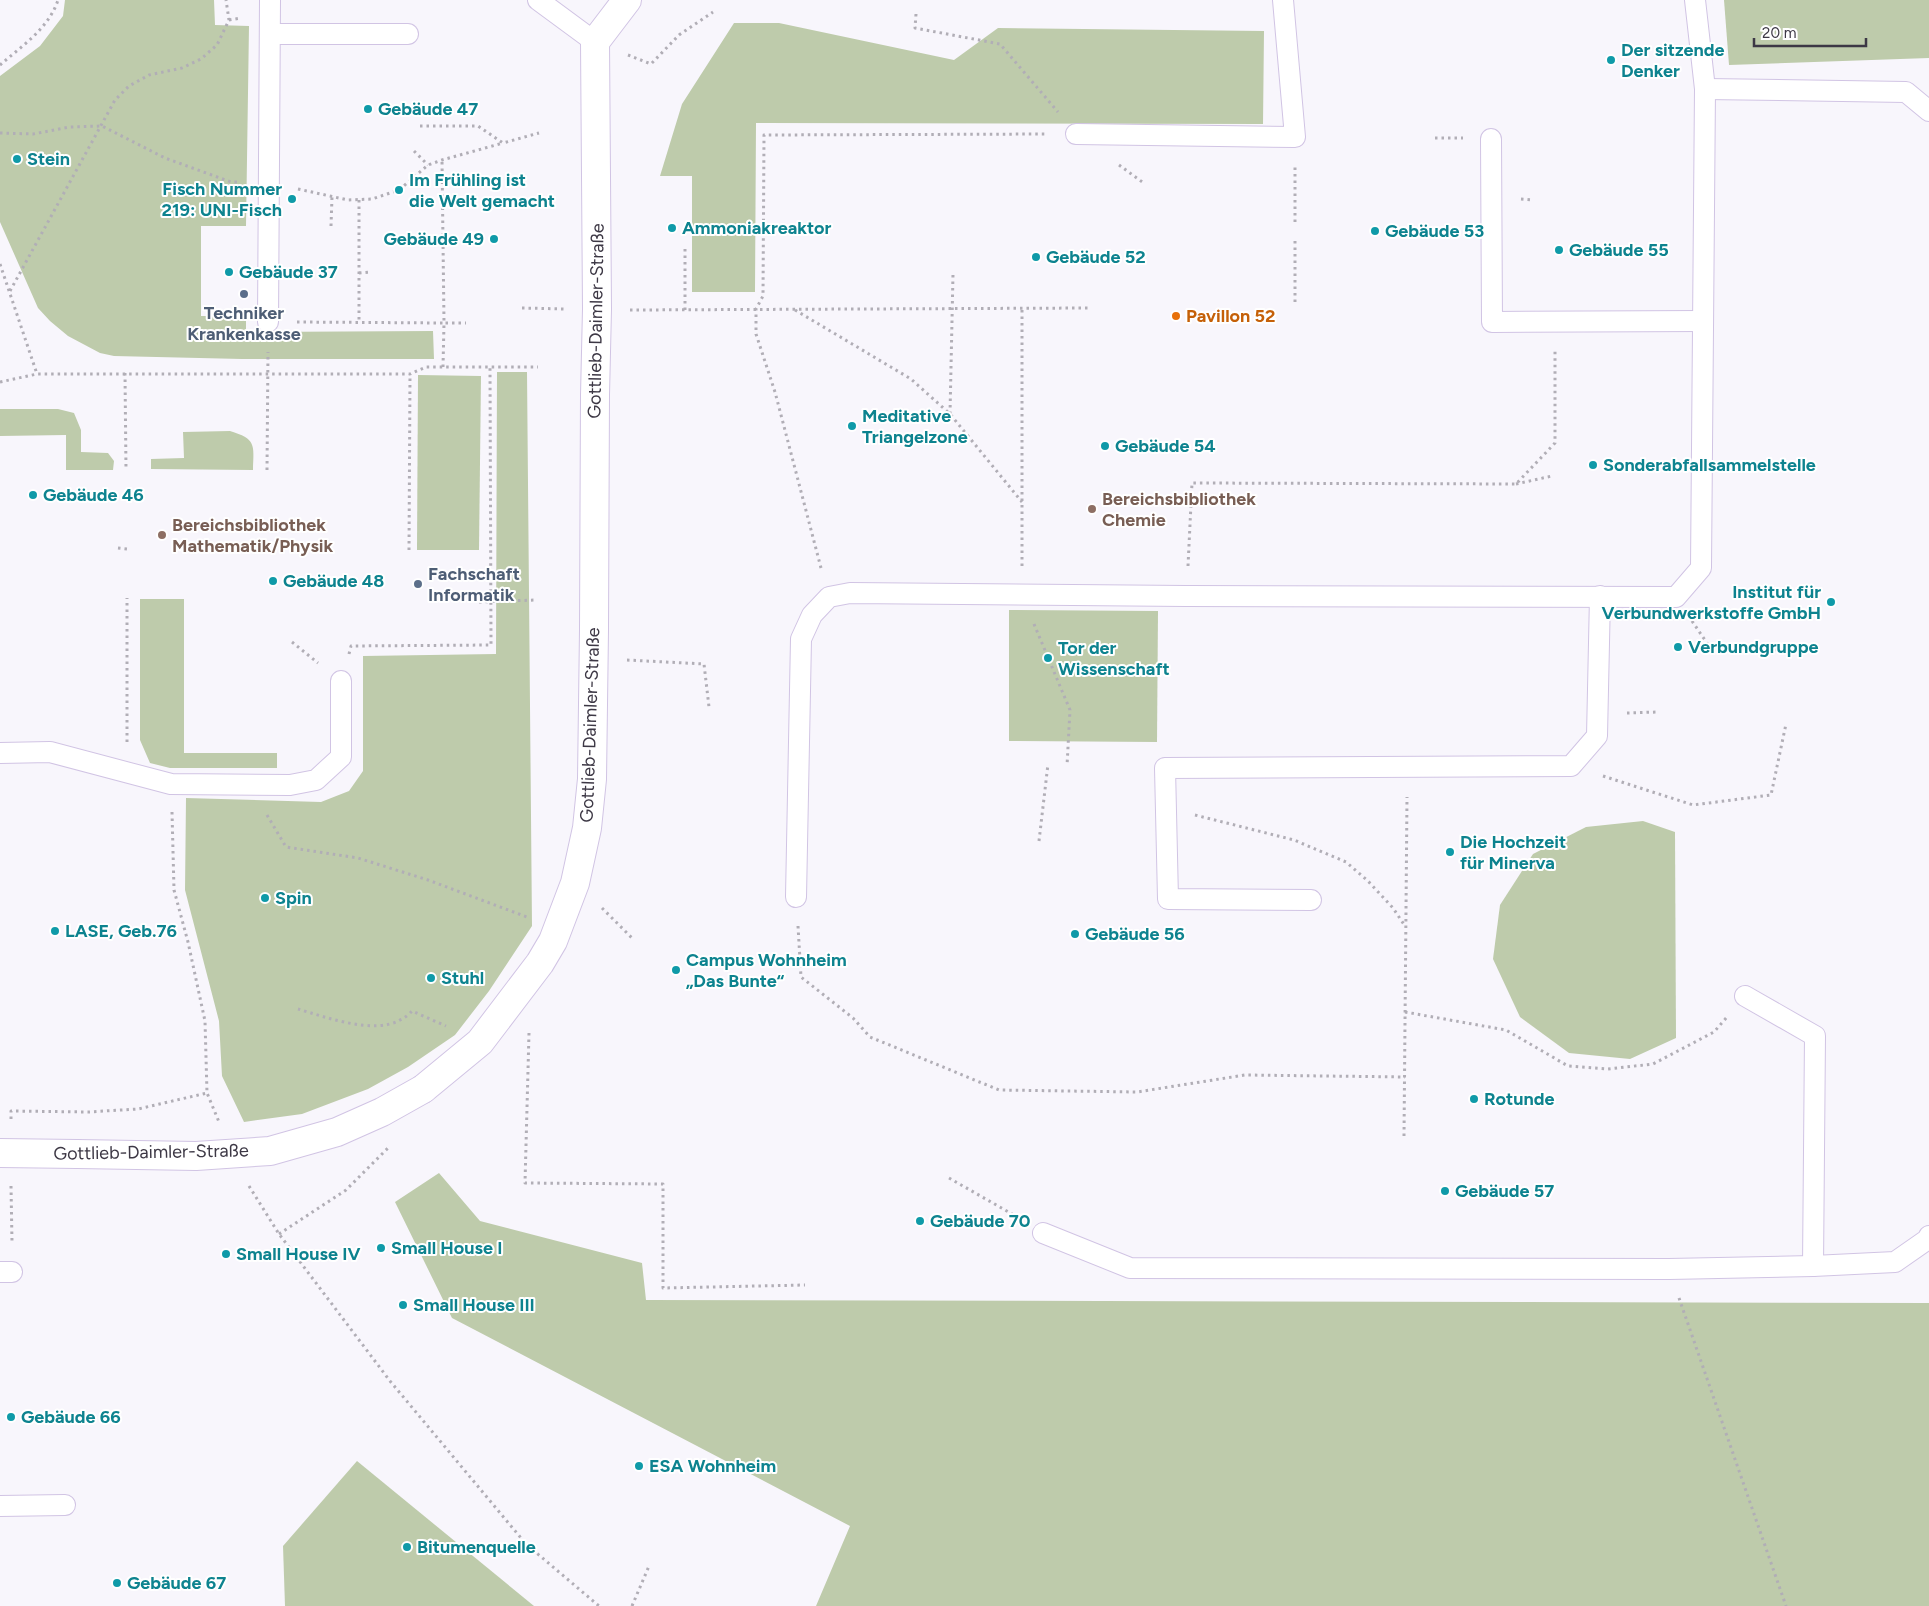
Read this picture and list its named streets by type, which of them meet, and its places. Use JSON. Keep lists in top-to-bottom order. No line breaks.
{"streets":{"street":["Gottlieb-Daimler-Straße"]},"places":["Der sitzende Denker","Gebäude 47","Stein","Im Frühling ist die Welt gemacht","Fisch Nummer 219: UNI-Fisch","Ammoniakreaktor","Gebäude 53","Gebäude 49","Gebäude 55","Gebäude 52","Gebäude 37","Techniker Krankenkasse","Pavillon 52","Meditative Triangelzone","Gebäude 54","Sonderabfallsammelstelle","Gebäude 46","Bereichsbibliothek Chemie","Bereichsbibliothek Mathematik/Physik","Gebäude 48","Fachschaft Informatik","Institut für Verbundwerkstoffe GmbH","Verbundgruppe","Tor der Wissenschaft","Die Hochzeit für Minerva","Spin","LASE, Geb.76","Gebäude 56","Campus Wohnheim „Das Bunte“","Stuhl","Rotunde","Gebäude 57","Gebäude 70","Small House I","Small House IV","Small House III","Gebäude 66","ESA Wohnheim","Bitumenquelle","Gebäude 67"],"scale_bar":"20 m"}
